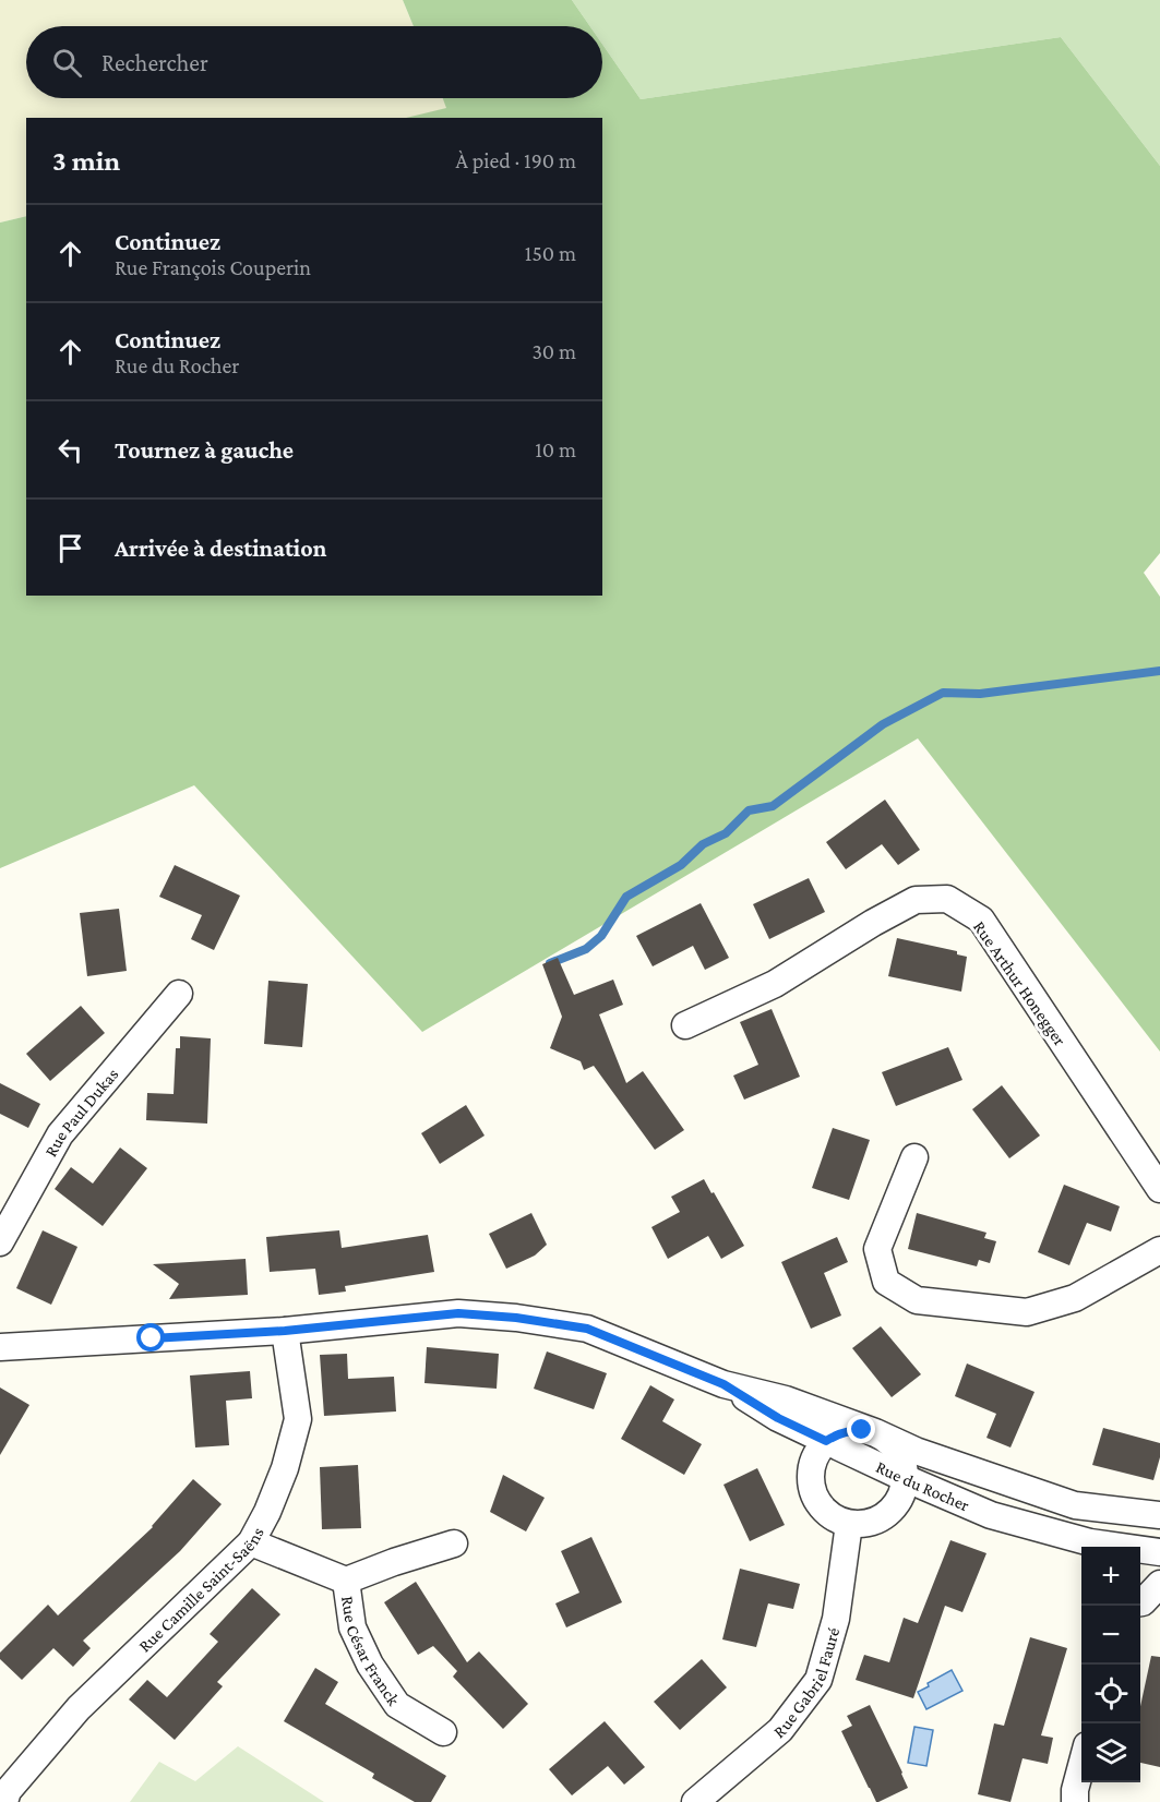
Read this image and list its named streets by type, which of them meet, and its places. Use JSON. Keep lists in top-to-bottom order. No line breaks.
{"streets":{"street":["Rue Arthur Honegger","Rue Paul Dukas","Rue du Rocher","Rue Camille Saint-Saëns","Rue César Franck","Rue Gabriel Fauré"]},"crossings":[["Rue du Rocher","Rue Gabriel Fauré"],["Rue Camille Saint-Saëns","Rue César Franck"]],"page":{"search":"Rechercher","heading":["3 min","À pied · 190 m"],"list":[["Continuez","Rue François Couperin","150 m"],["Continuez","Rue du Rocher","30 m"],["Tournez à gauche","10 m"],"Arrivée à destination"],"map_buttons":["+","−"]}}
